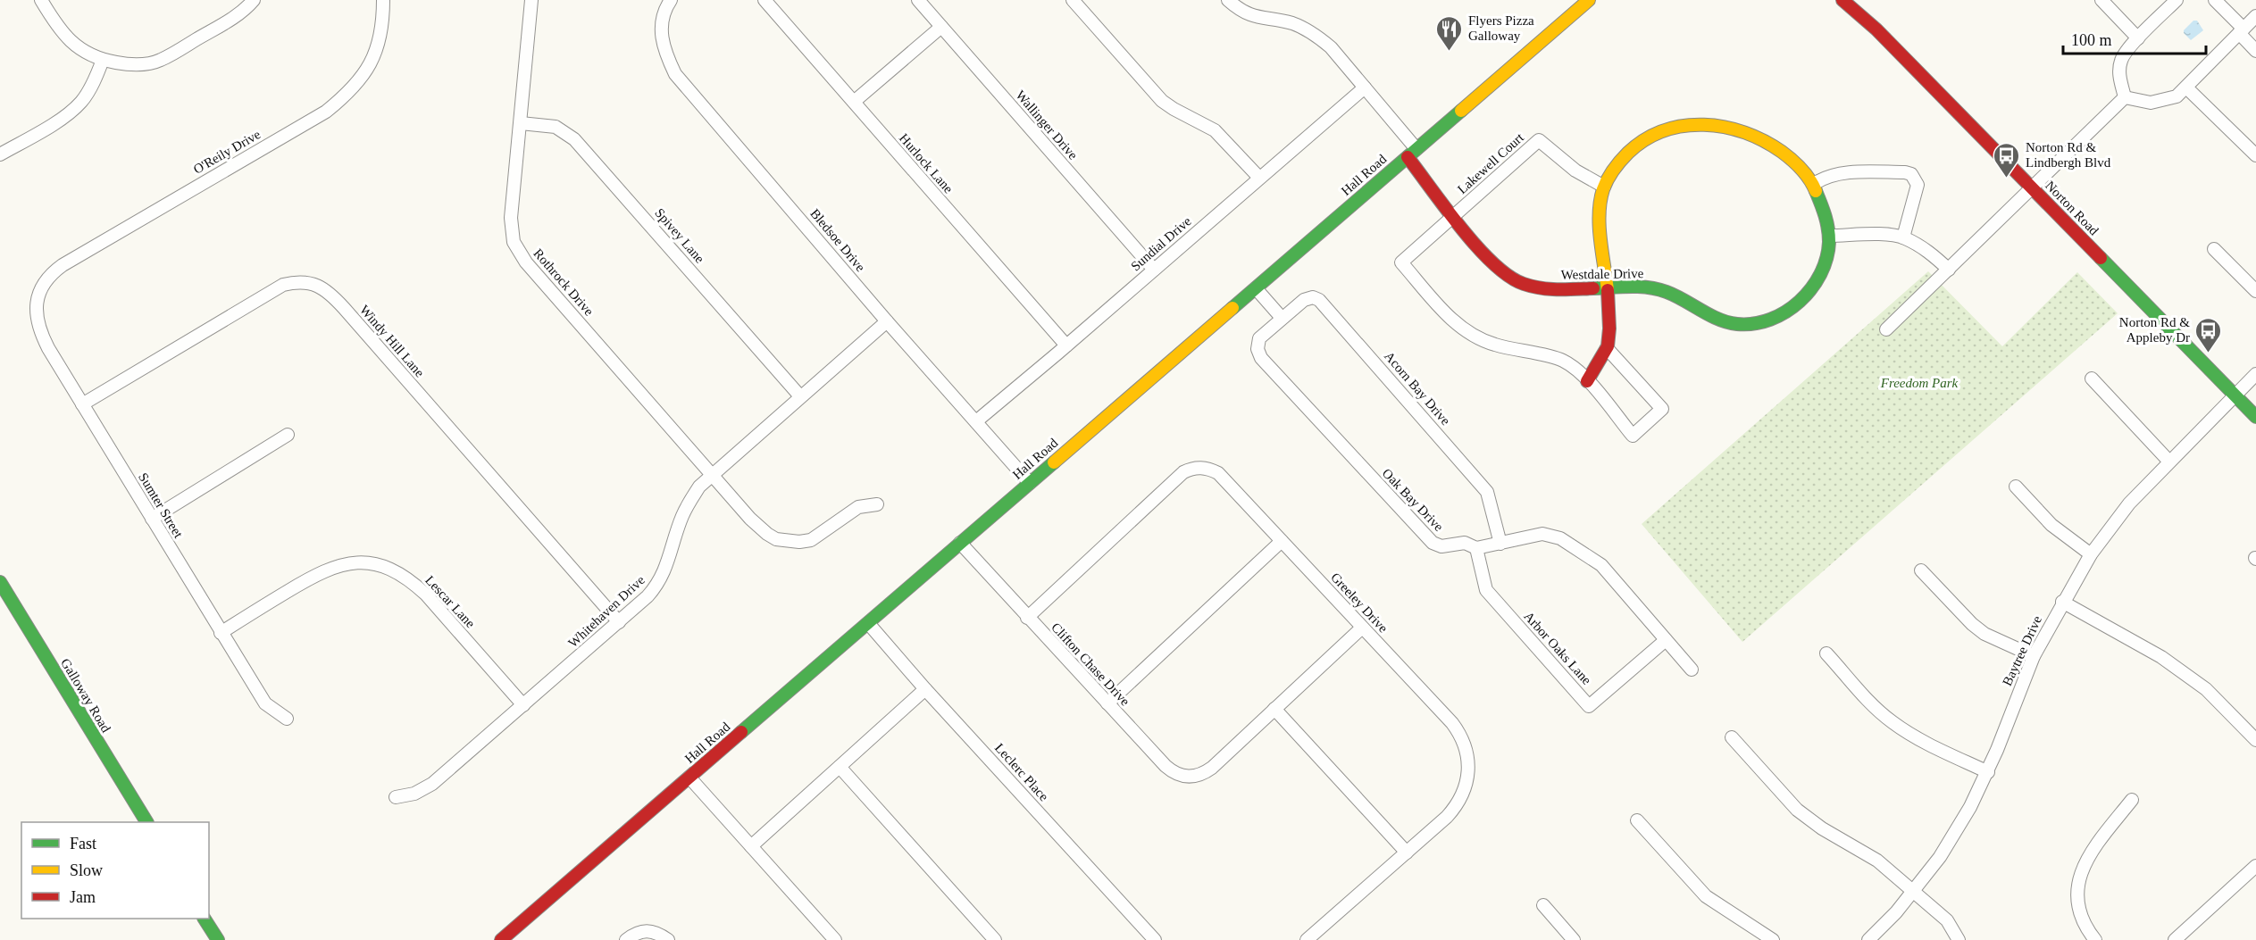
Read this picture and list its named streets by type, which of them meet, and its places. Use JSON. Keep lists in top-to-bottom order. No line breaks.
{"streets":{"street":["Wallinger Drive","O'Reily Drive","Hurlock Lane","Lakewell Court","Hall Road","Norton Road","Spivey Lane","Bledsoe Drive","Sundial Drive","Westdale Drive","Rothrock Drive","Windy Hill Lane","Acorn Bay Drive","Oak Bay Drive","Sumter Street","Lescar Lane","Greeley Drive","Whitehaven Drive","Arbor Oaks Lane","Baytree Drive","Clifton Chase Drive","Galloway Road","Leclerc Place"]},"crossings":[["Wallinger Drive","Sundial Drive"],["O'Reily Drive","Sumter Street"],["Hurlock Lane","Sundial Drive"],["Lakewell Court","Westdale Drive"],["Hall Road","Bledsoe Drive"],["Hall Road","Westdale Drive"],["Hall Road","Clifton Chase Drive"],["Hall Road","Leclerc Place"],["Norton Road","Baytree Drive"],["Spivey Lane","Rothrock Drive"],["Spivey Lane","Whitehaven Drive"],["Bledsoe Drive","Sundial Drive"],["Bledsoe Drive","Whitehaven Drive"],["Rothrock Drive","Whitehaven Drive"],["Windy Hill Lane","Sumter Street"],["Windy Hill Lane","Whitehaven Drive"],["Acorn Bay Drive","Oak Bay Drive"],["Oak Bay Drive","Arbor Oaks Lane"],["Sumter Street","Lescar Lane"],["Lescar Lane","Whitehaven Drive"],["Greeley Drive","Clifton Chase Drive"]],"parks":["Freedom Park"],"places":{"restaurant":["Flyers Pizza Galloway"],"bus stop":["Norton Rd & Lindbergh Blvd","Norton Rd & Appleby Dr"]},"legend":["Fast","Slow","Jam"],"scale_bar":"100 m"}
